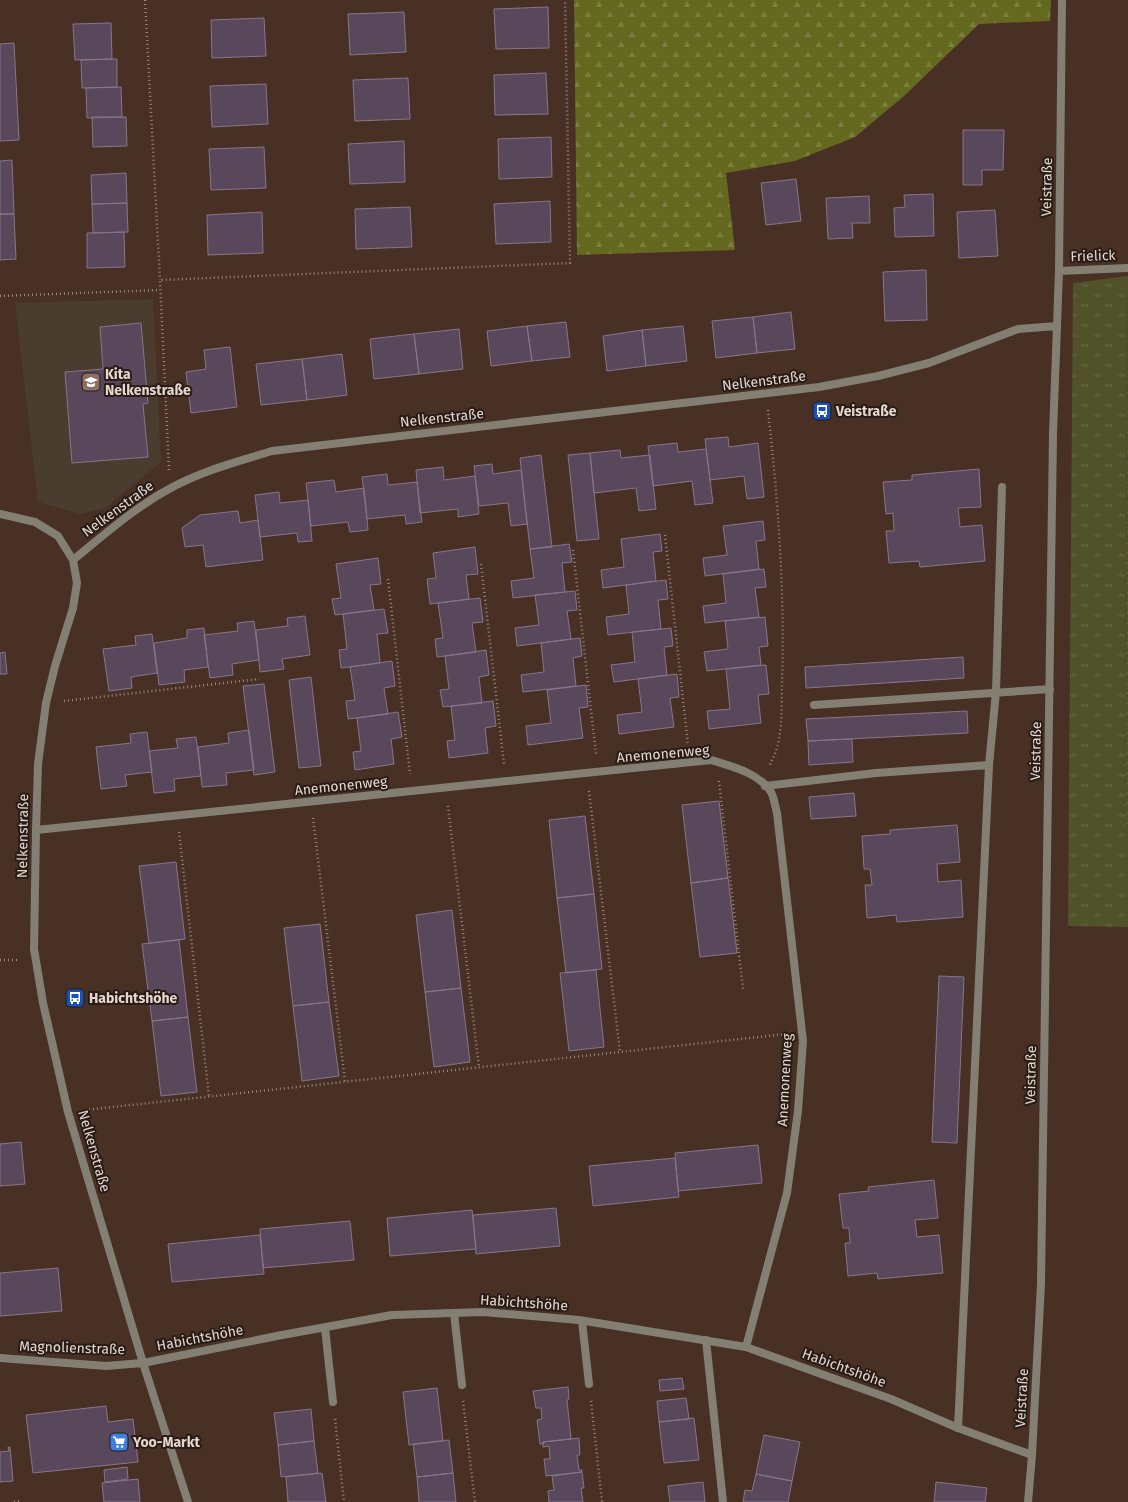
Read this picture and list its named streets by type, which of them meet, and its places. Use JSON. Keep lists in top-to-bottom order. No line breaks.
{"streets":{"street":["Veistraße","Frielick","Nelkenstraße","Anemonenweg","Habichtshöhe","Magnolienstraße"]},"crossings":[["Veistraße","Frielick"],["Veistraße","Nelkenstraße"],["Veistraße","Habichtshöhe"],["Nelkenstraße","Anemonenweg"],["Nelkenstraße","Habichtshöhe"],["Nelkenstraße","Magnolienstraße"],["Anemonenweg","Habichtshöhe"],["Habichtshöhe","Magnolienstraße"]],"places":{"school or university":["Kita Nelkenstraße"],"bus stop":["Veistraße","Habichtshöhe"],"supermarket":["Yoo-Markt"]}}
